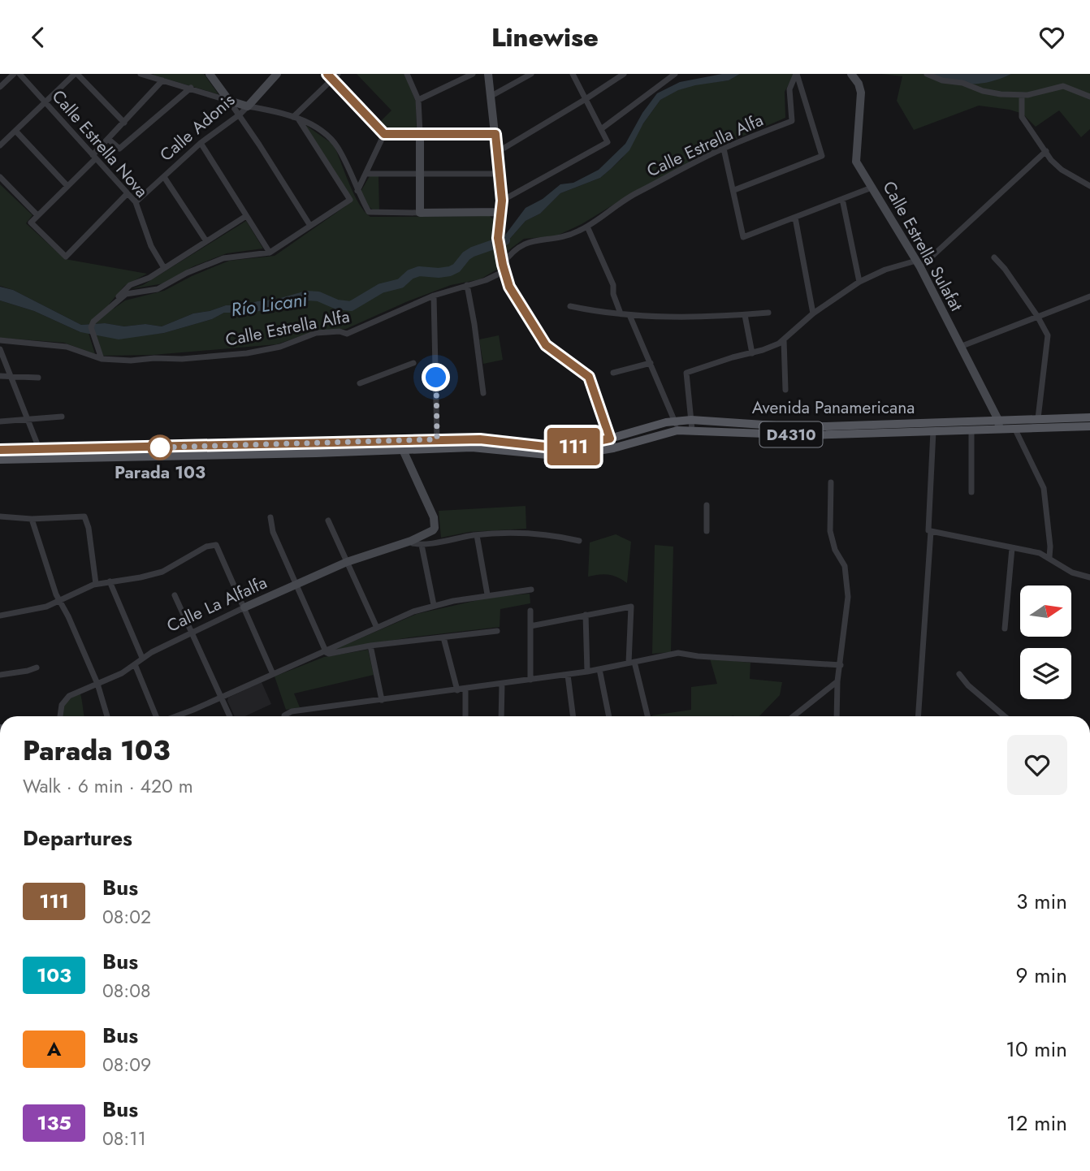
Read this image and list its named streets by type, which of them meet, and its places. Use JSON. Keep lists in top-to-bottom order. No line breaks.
{"streets":{"main road":["Avenida Panamericana","D4310"],"street":["Calle Adonis","Calle Estrella Nova","Calle Estrella Alfa","Calle Estrella Sulafat","Calle La Alfalfa"]},"crossings":[["Calle Adonis","Calle Estrella Nova"],["Calle Estrella Sulafat","Avenida Panamericana"],["Avenida Panamericana","Calle La Alfalfa"]],"water":["Río Licani"],"places":["Parada 103"],"lines":["bus line 111"],"north":"right","page":{"header":"Linewise","on_map":"111","heading":[["Parada 103","Walk · 6 min · 420 m"],"Departures"],"list":[{"mark":"111","name":"Bus","note":"08:02","value":"3 min"},{"mark":"103","name":"Bus","note":"08:08","value":"9 min"},{"mark":"A","name":"Bus","note":"08:09","value":"10 min"},{"mark":"135","name":"Bus","note":"08:11","value":"12 min"}]}}
